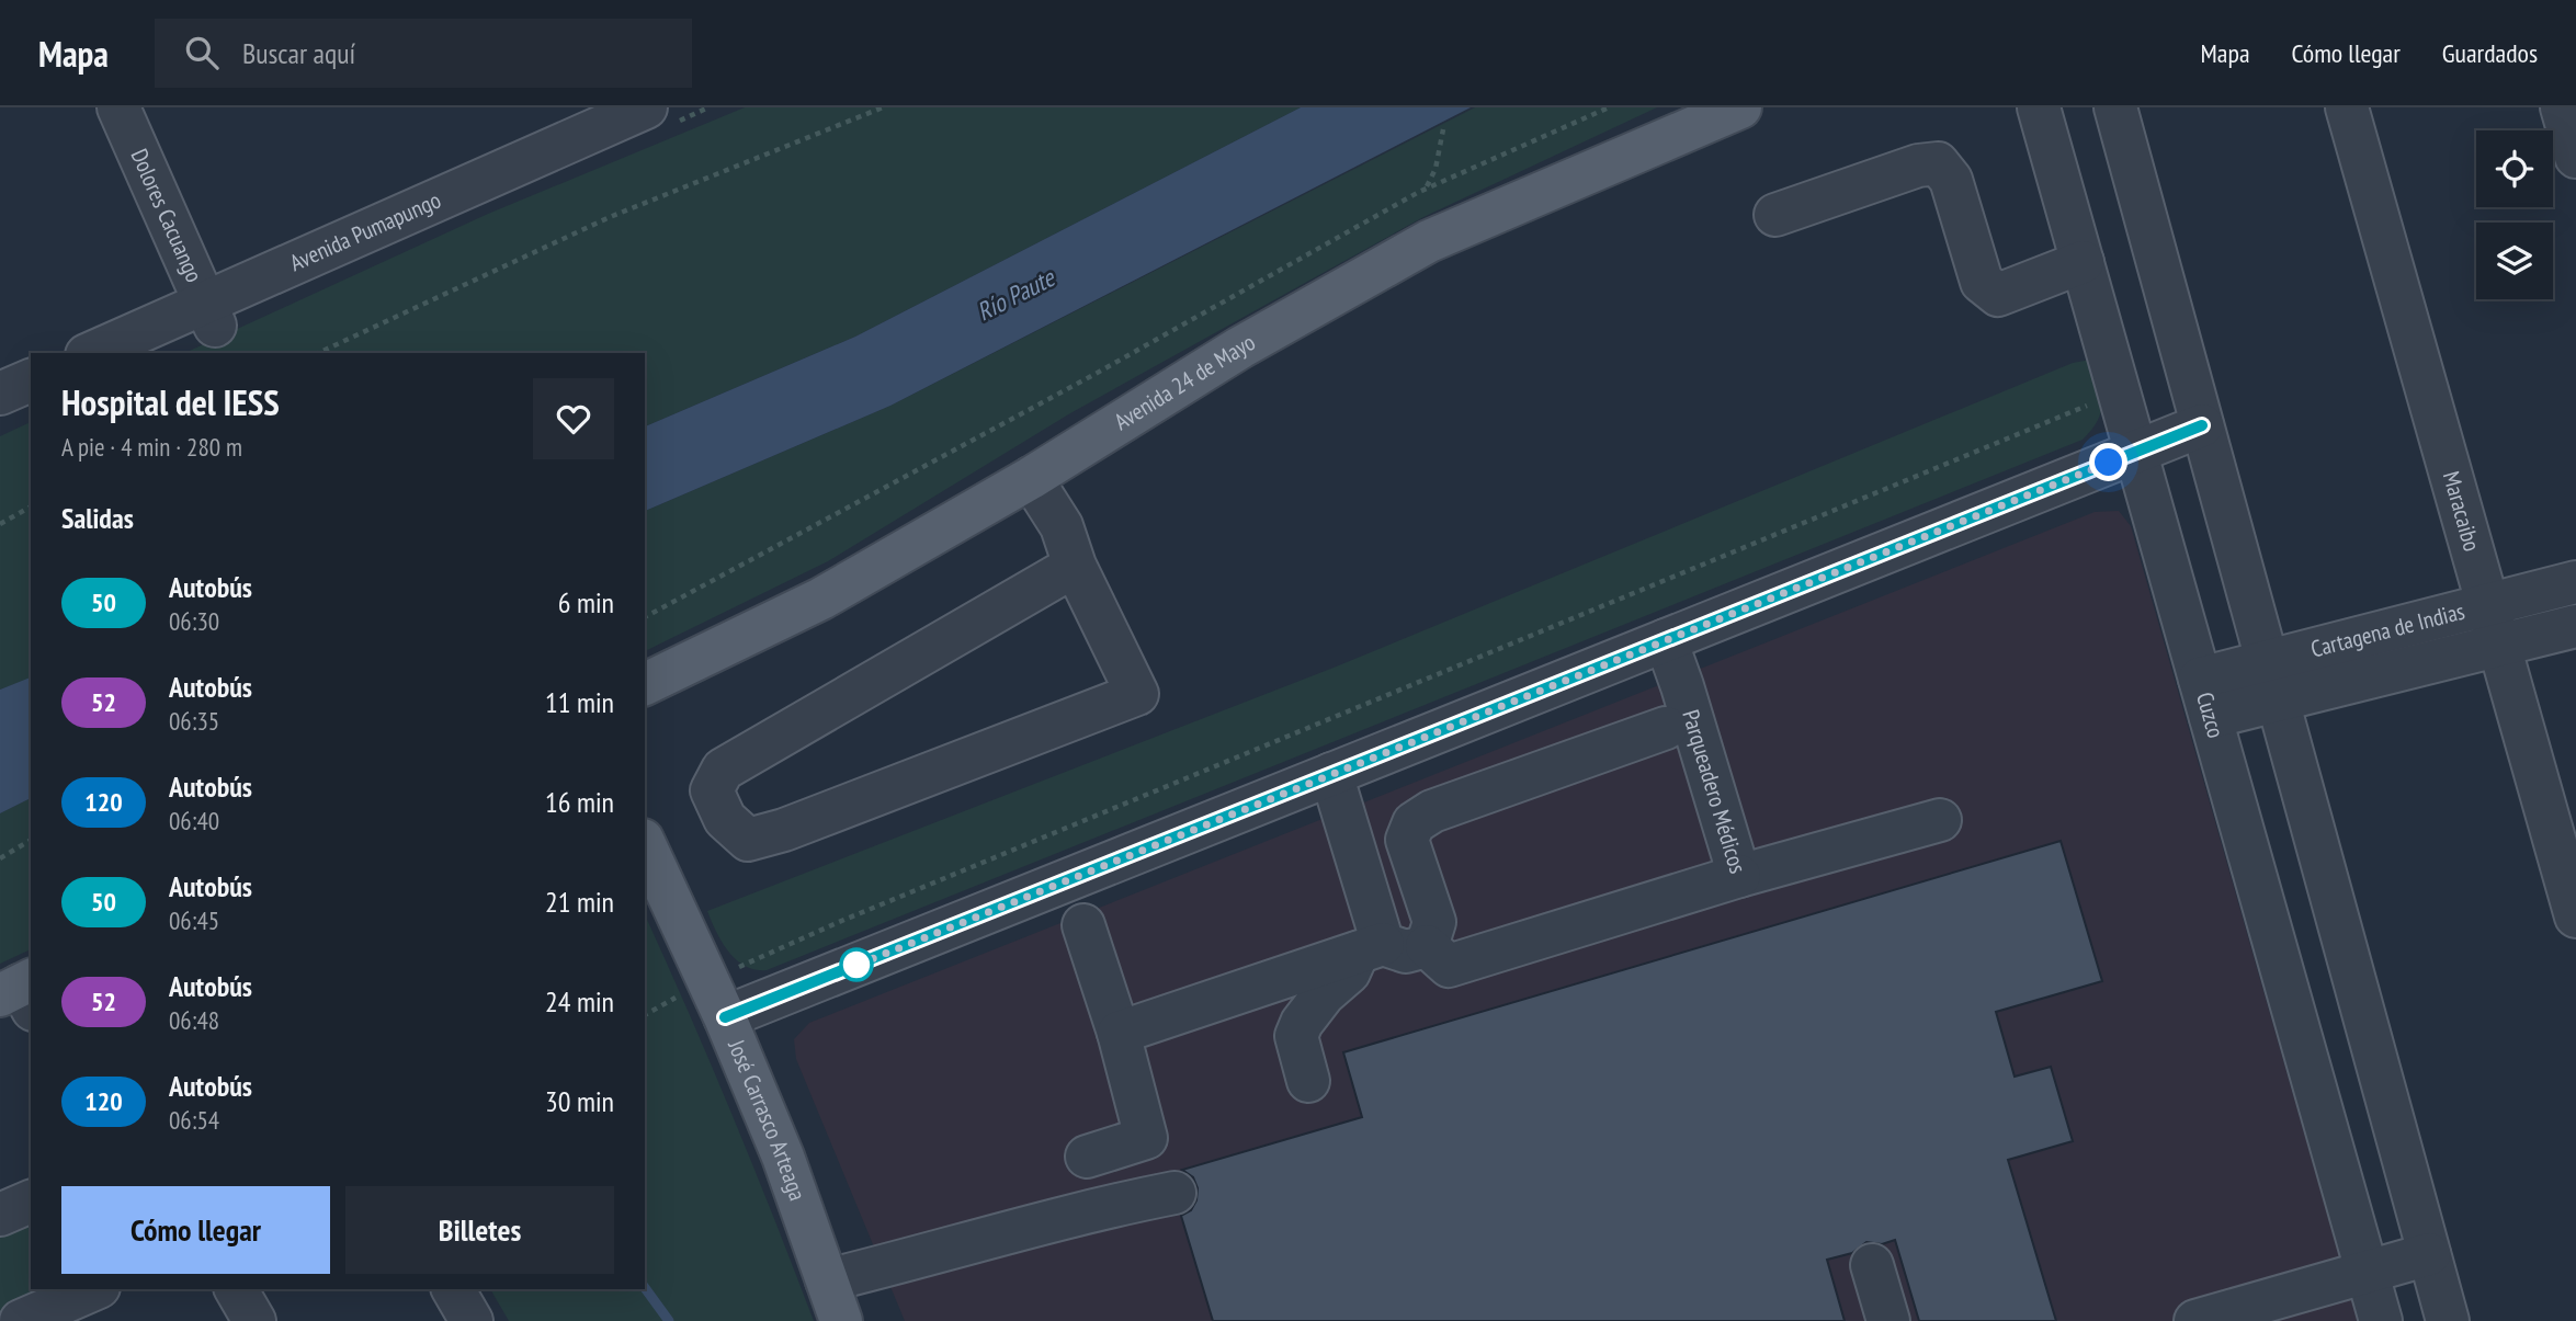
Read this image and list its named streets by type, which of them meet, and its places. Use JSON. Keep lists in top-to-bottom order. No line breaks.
{"streets":{"main road":["Avenida 24 de Mayo","José Carrasco Arteaga"],"street":["Dolores Cacuango","Avenida Pumapungo","Maracaibo","Cartagena de Indias","Cuzco","Parqueadero Médicos"]},"crossings":[["Dolores Cacuango","Avenida Pumapungo"],["Maracaibo","Cartagena de Indias"],["Cartagena de Indias","Cuzco"]],"water":["Río Paute"],"lines":["bus line 50"],"page":{"header":"Mapa","search":"Buscar aquí","nav":["Mapa","Cómo llegar","Guardados"],"heading":[["Hospital del IESS","A pie · 4 min · 280 m"],"Salidas"],"list":[{"mark":"50","name":"Autobús","note":"06:30","value":"6 min"},{"mark":"52","name":"Autobús","note":"06:35","value":"11 min"},{"mark":"120","name":"Autobús","note":"06:40","value":"16 min"},{"mark":"50","name":"Autobús","note":"06:45","value":"21 min"},{"mark":"52","name":"Autobús","note":"06:48","value":"24 min"},{"mark":"120","name":"Autobús","note":"06:54","value":"30 min"}],"buttons":["Cómo llegar","Billetes"]}}
